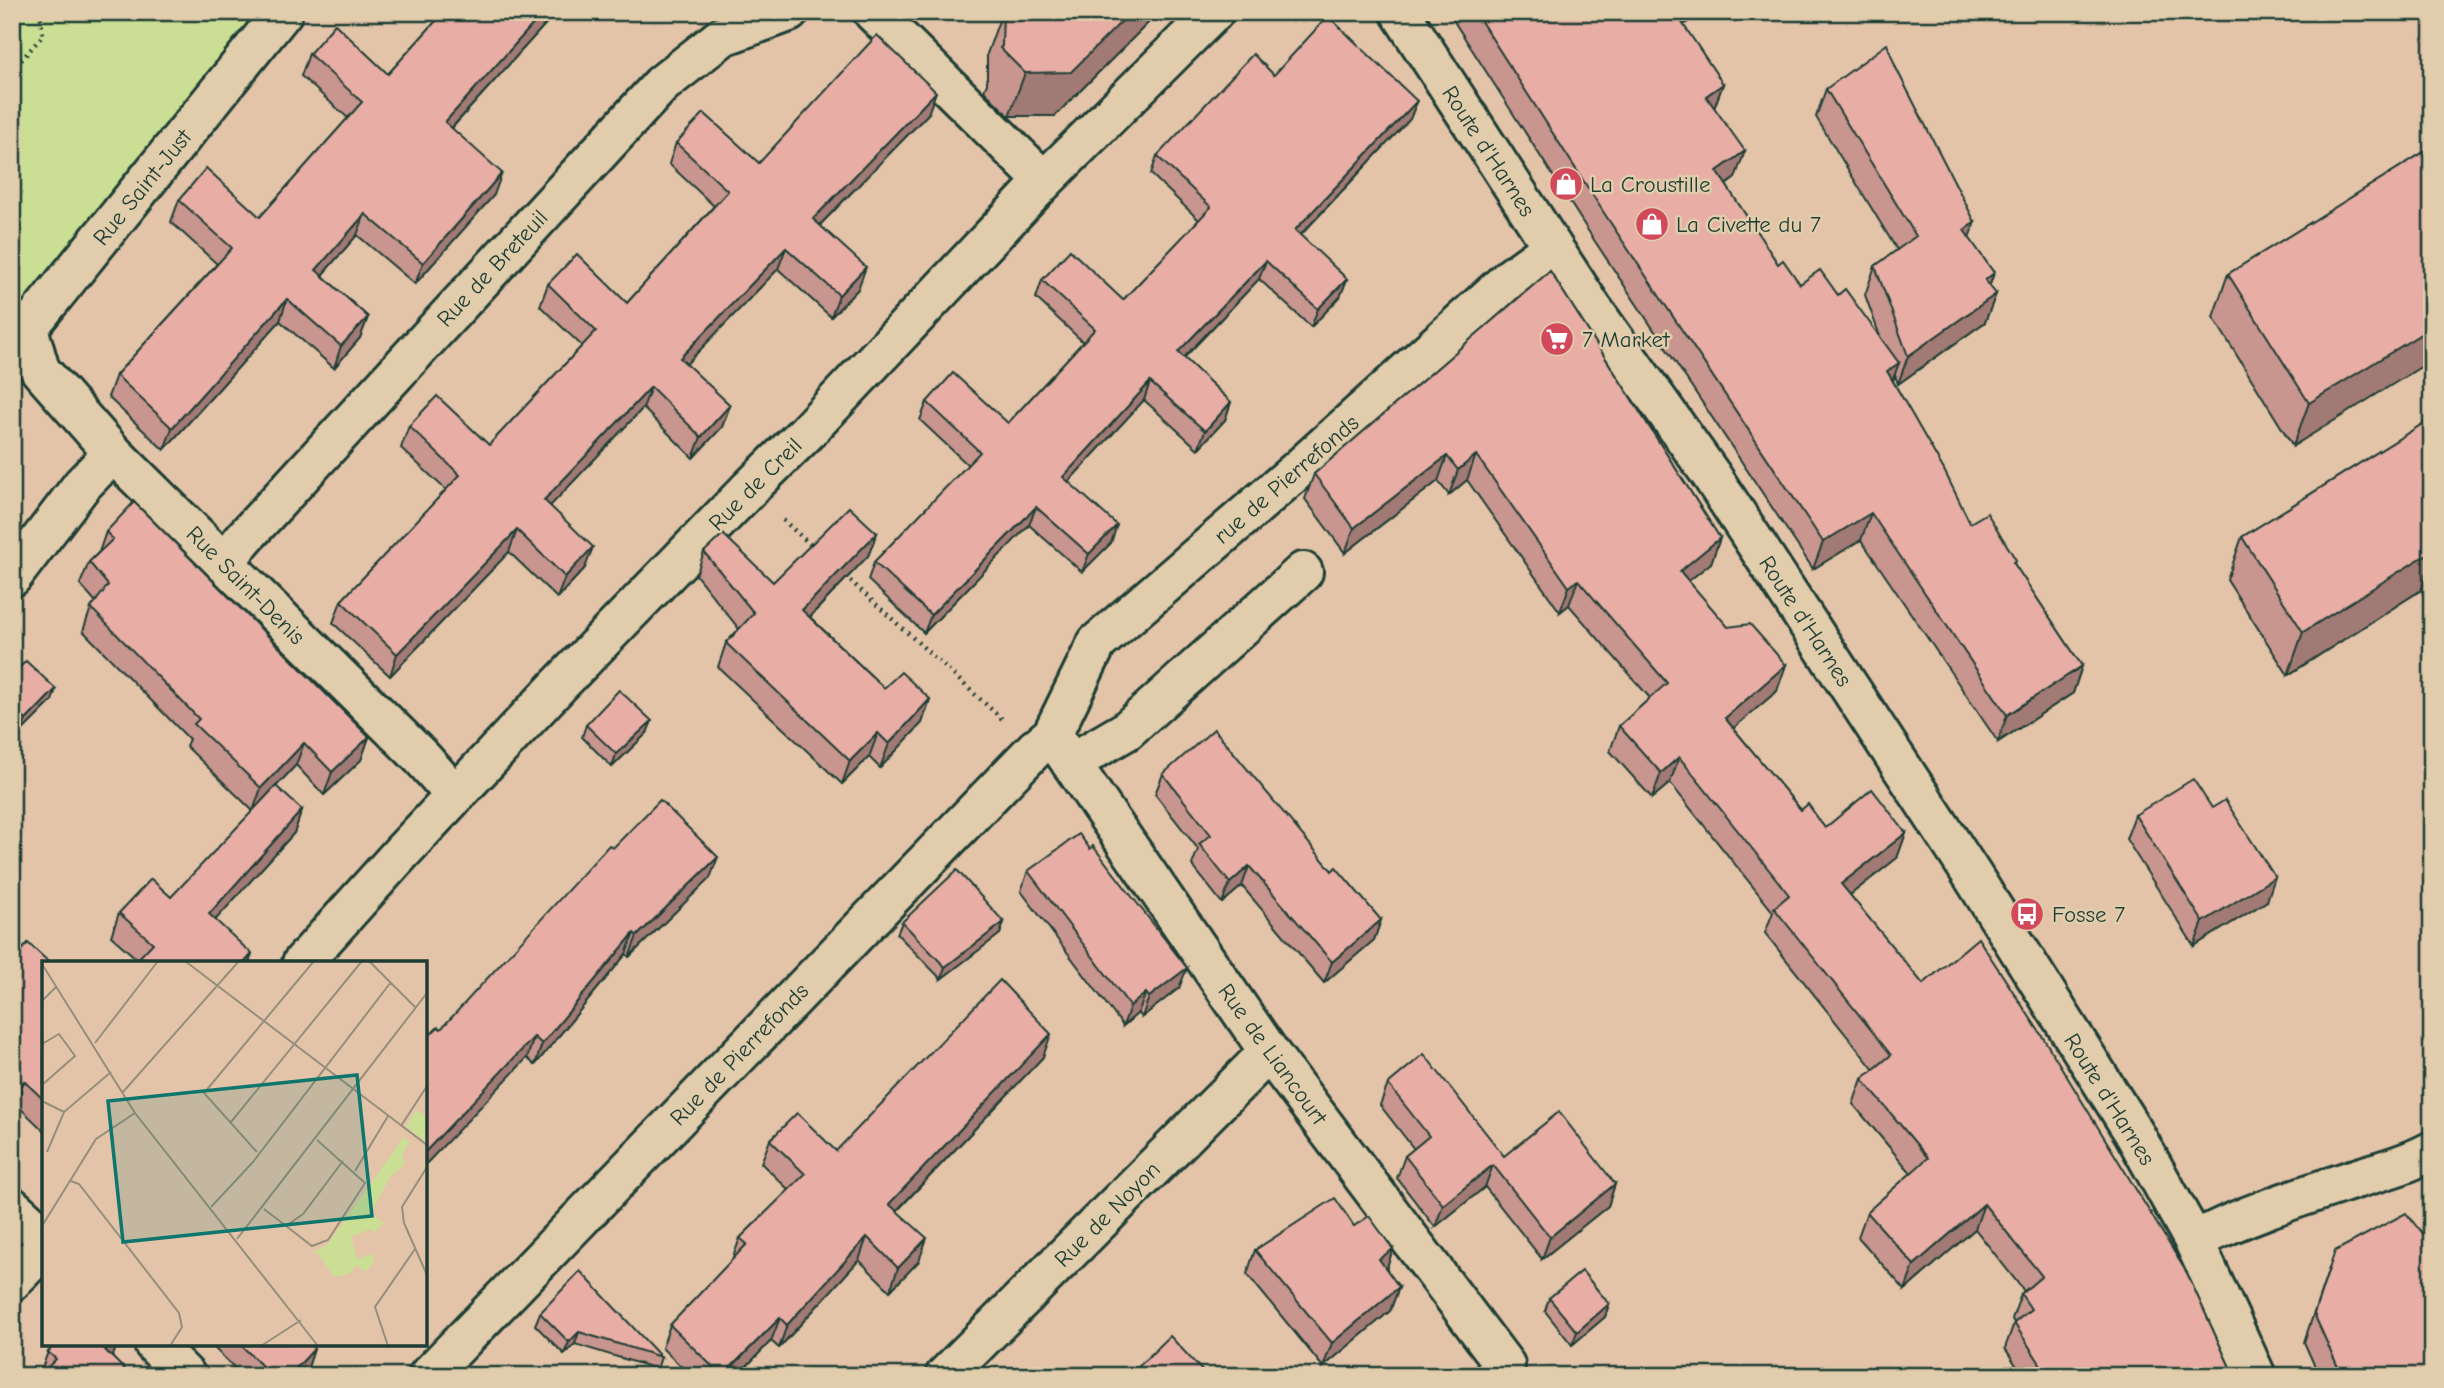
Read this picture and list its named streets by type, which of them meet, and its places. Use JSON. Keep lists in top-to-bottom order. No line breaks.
{"streets":{"street":["Route d'Harnes","Rue Saint-Just","Rue de Breteuil","rue de Pierrefonds","Rue de Creil","Rue Saint-Denis","Rue de Pierrefonds","Rue de Liancourt","Rue de Noyon"]},"crossings":[["Route d'Harnes","rue de Pierrefonds"],["Rue Saint-Just","Rue Saint-Denis"],["Rue de Breteuil","Rue Saint-Denis"],["rue de Pierrefonds","Rue de Pierrefonds"],["rue de Pierrefonds","Rue de Liancourt"],["Rue de Creil","Rue Saint-Denis"],["Rue de Pierrefonds","Rue de Liancourt"],["Rue de Liancourt","Rue de Noyon"]],"places":{"shop":["La Croustille","La Civette du 7"],"supermarket":["7 Market"],"bus stop":["Fosse 7"]}}
